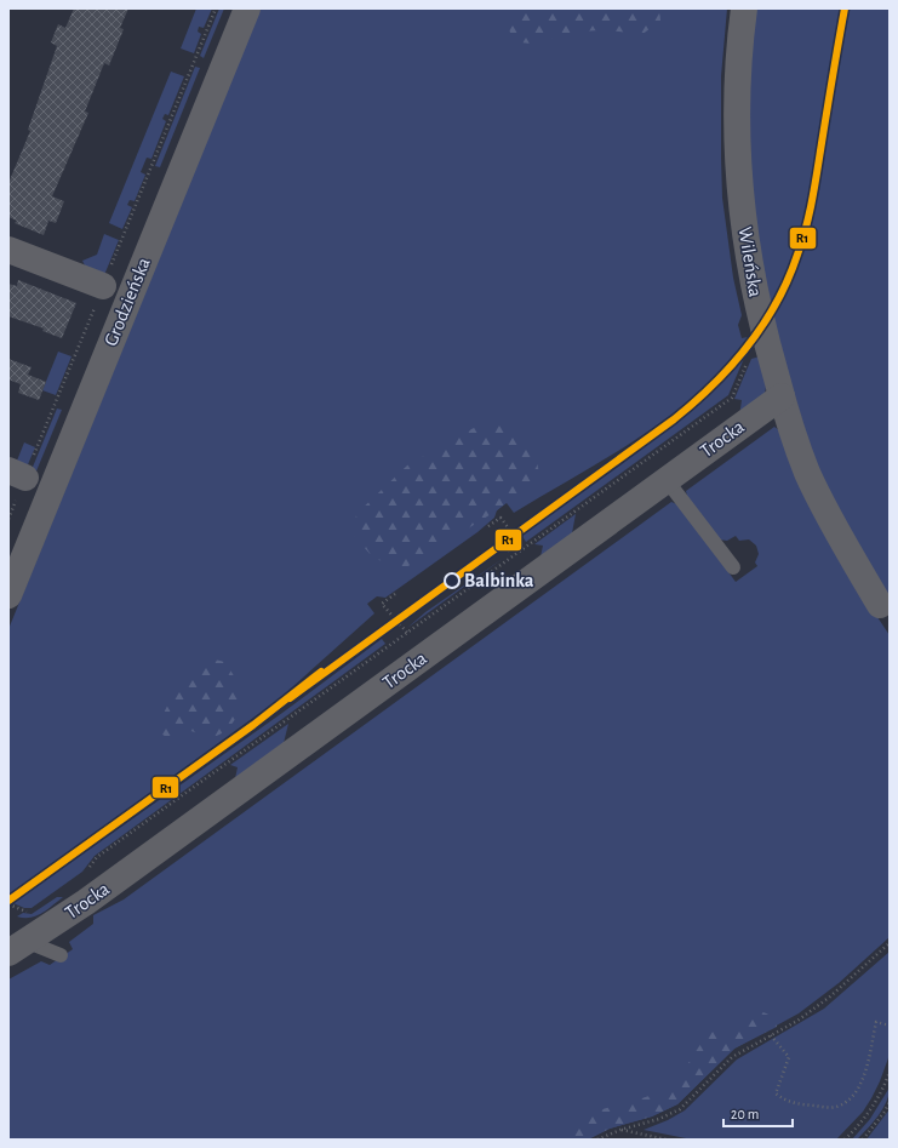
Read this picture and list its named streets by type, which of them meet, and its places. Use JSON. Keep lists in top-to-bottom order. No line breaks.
{"streets":{"street":["Wileńska","Grodzieńska","Trocka"]},"crossings":[["Wileńska","Trocka"]],"places":["Balbinka"],"lines":["transit line R1"],"scale_bar":"20 m"}
